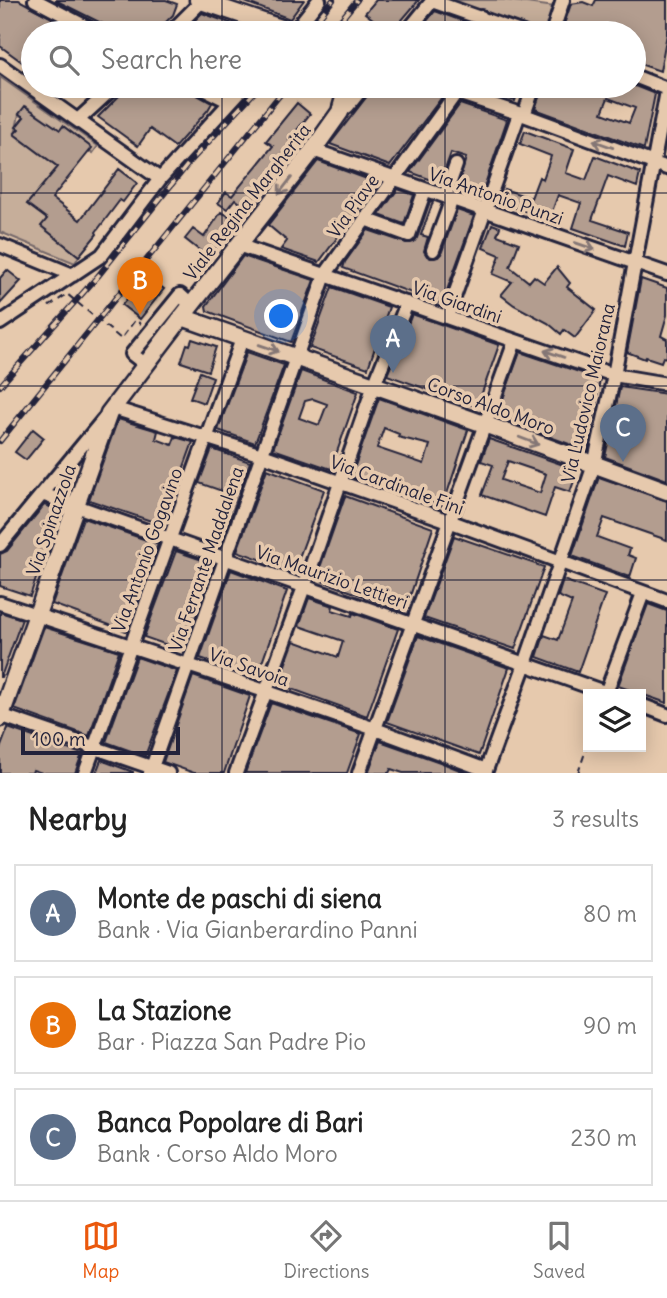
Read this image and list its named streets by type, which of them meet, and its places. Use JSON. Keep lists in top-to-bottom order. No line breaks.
{"streets":{"street":["Vía Antonio Punzi","Viale Regina Margherita","Via Piave","Via Giardini","Via Ludovico Maiorana","Corso Aldo Moro","Via Cardinale Fini","Via Spinazzola","Via Antonio Gogavino","Via Ferrante Maddalena","Via Maurizio Lettieri","Via Savoia"]},"crossings":[["Vía Antonio Punzi","Viale Regina Margherita"],["Vía Antonio Punzi","Via Piave"],["Vía Antonio Punzi","Via Ludovico Maiorana"],["Viale Regina Margherita","Via Giardini"],["Viale Regina Margherita","Corso Aldo Moro"],["Viale Regina Margherita","Via Cardinale Fini"],["Viale Regina Margherita","Via Spinazzola"],["Viale Regina Margherita","Via Maurizio Lettieri"],["Via Piave","Via Giardini"],["Via Piave","Corso Aldo Moro"],["Via Piave","Via Ferrante Maddalena"],["Via Giardini","Via Ludovico Maiorana"],["Via Ludovico Maiorana","Corso Aldo Moro"],["Via Ludovico Maiorana","Via Cardinale Fini"],["Via Ludovico Maiorana","Via Maurizio Lettieri"],["Via Ludovico Maiorana","Via Savoia"],["Corso Aldo Moro","Via Antonio Gogavino"],["Corso Aldo Moro","Via Ferrante Maddalena"],["Via Cardinale Fini","Via Spinazzola"],["Via Cardinale Fini","Via Antonio Gogavino"],["Via Cardinale Fini","Via Ferrante Maddalena"],["Via Spinazzola","Via Maurizio Lettieri"],["Via Spinazzola","Via Savoia"],["Via Antonio Gogavino","Via Maurizio Lettieri"],["Via Antonio Gogavino","Via Savoia"],["Via Ferrante Maddalena","Via Maurizio Lettieri"],["Via Ferrante Maddalena","Via Savoia"]],"scale_bar":"100 m","page":{"search":"Search here","pins":["B","A","C"],"scale":"100 m","heading":["Nearby","3 results"],"list":[{"mark":"A","name":"Monte de paschi di siena","note":"Bank · Via Gianberardino Panni","value":"80 m"},{"mark":"B","name":"La Stazione","note":"Bar · Piazza San Padre Pio","value":"90 m"},{"mark":"C","name":"Banca Popolare di Bari","note":"Bank · Corso Aldo Moro","value":"230 m"}],"nav":["Map","Directions","Saved"]}}
